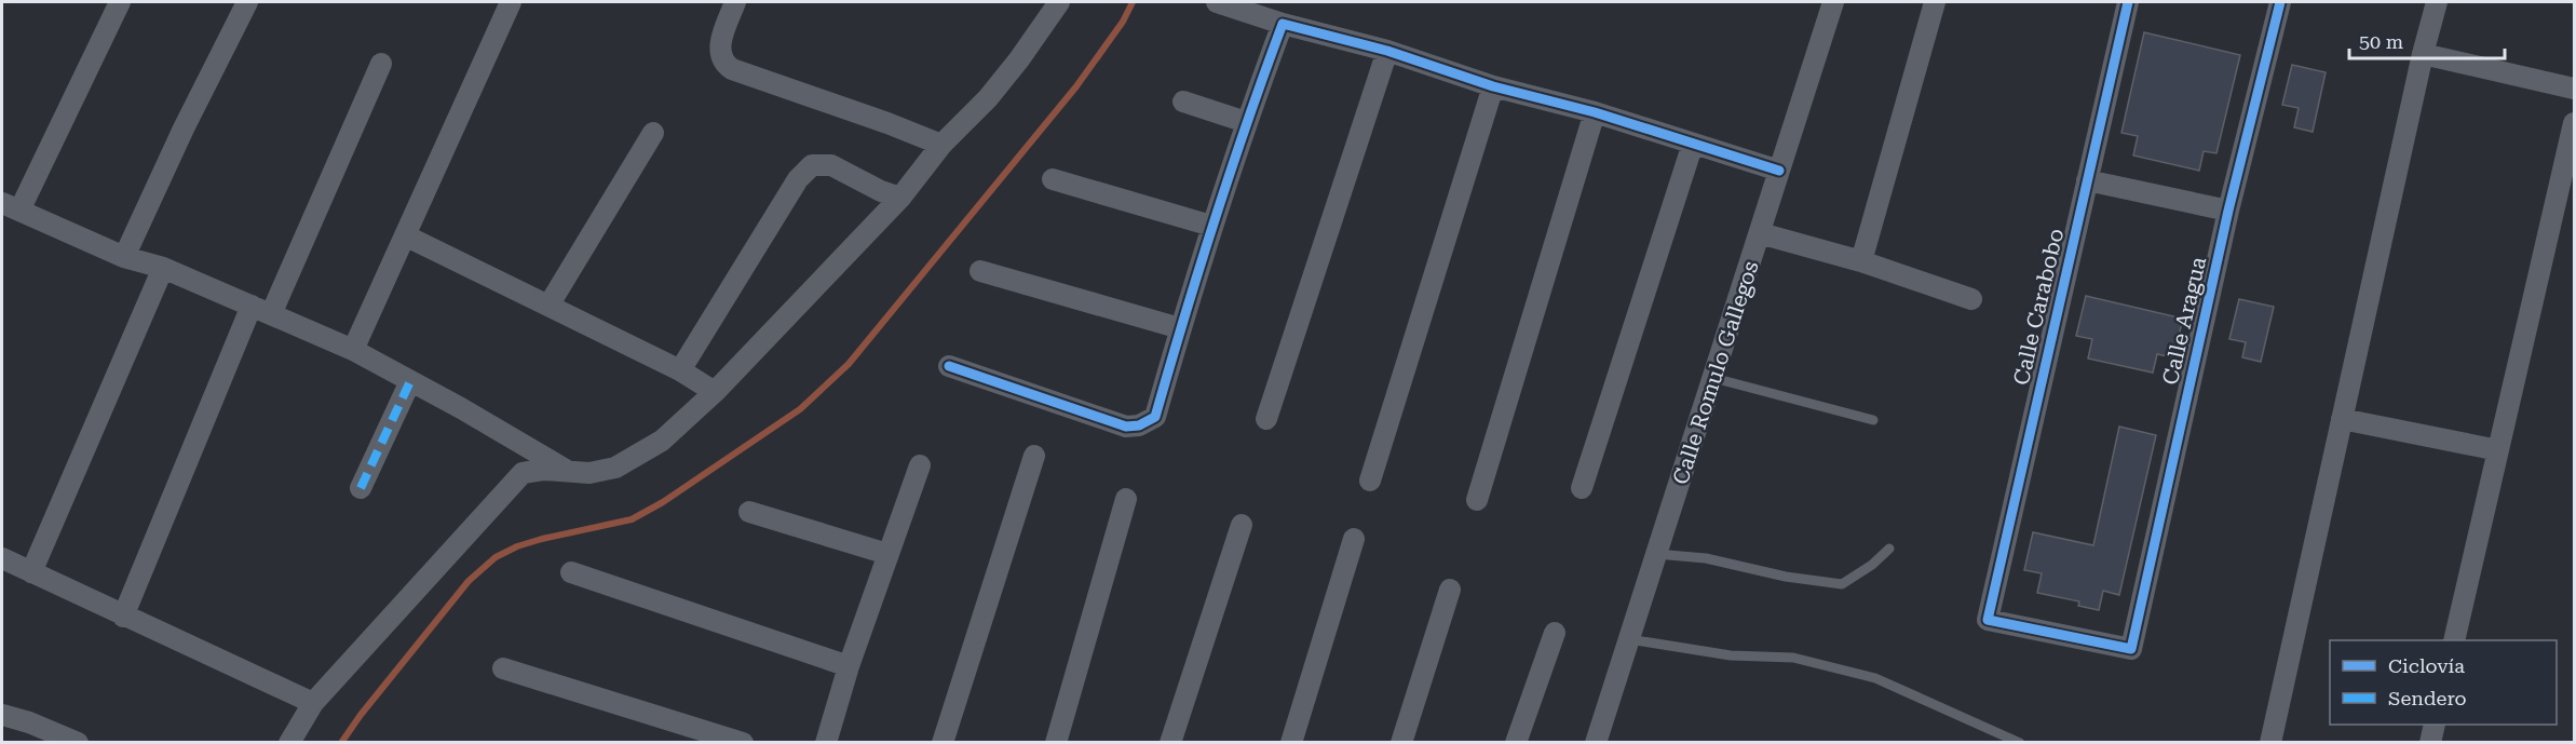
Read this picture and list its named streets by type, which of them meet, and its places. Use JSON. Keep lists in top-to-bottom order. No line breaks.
{"streets":{"street":["Calle Carabobo","Calle Aragua","Calle Romulo Gallegos"]},"crossings":[["Calle Carabobo","Calle Aragua"]],"legend":["Ciclovía","Sendero"],"scale_bar":"50 m"}
